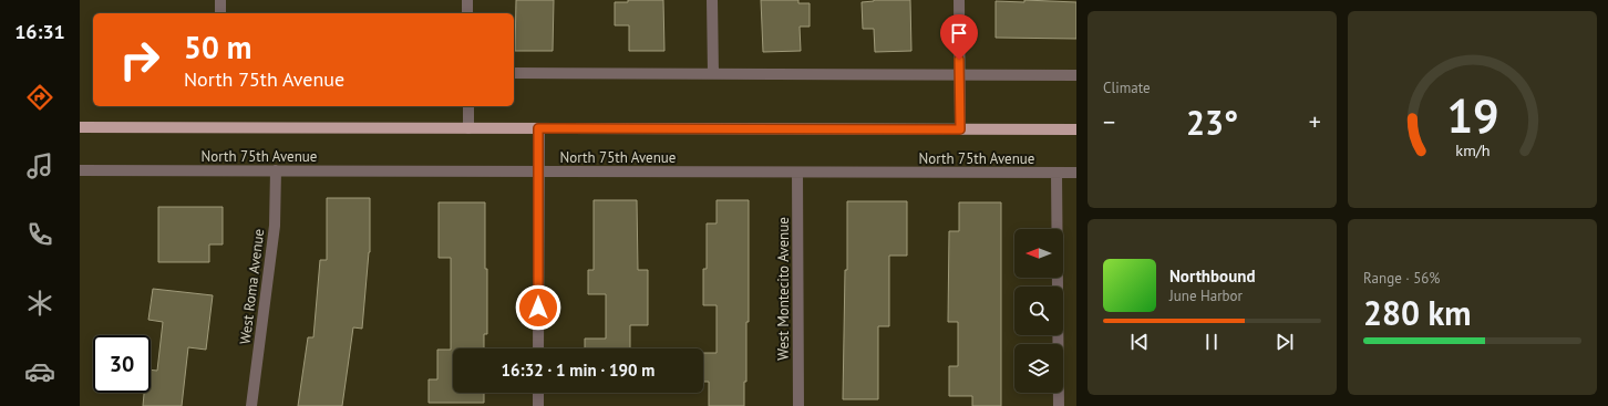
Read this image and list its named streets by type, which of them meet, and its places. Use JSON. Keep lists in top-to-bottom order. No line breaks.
{"streets":{"main road":["North 75th Avenue"],"street":["West Roma Avenue","West Montecito Avenue"]},"crossings":[["North 75th Avenue","West Roma Avenue"],["North 75th Avenue","West Montecito Avenue"]],"north":"left","page":{"tabs":"16:31","tile":["Climate",["Range · 56%","280 km"]],"turn":["50 m","North 75th Avenue"],"heat":["−","23°","+"],"song":["Northbound","June Harbor"],"limit":"30","trip":"16:32 · 1 min · 190 m","gauge":["19","km/h"]}}
